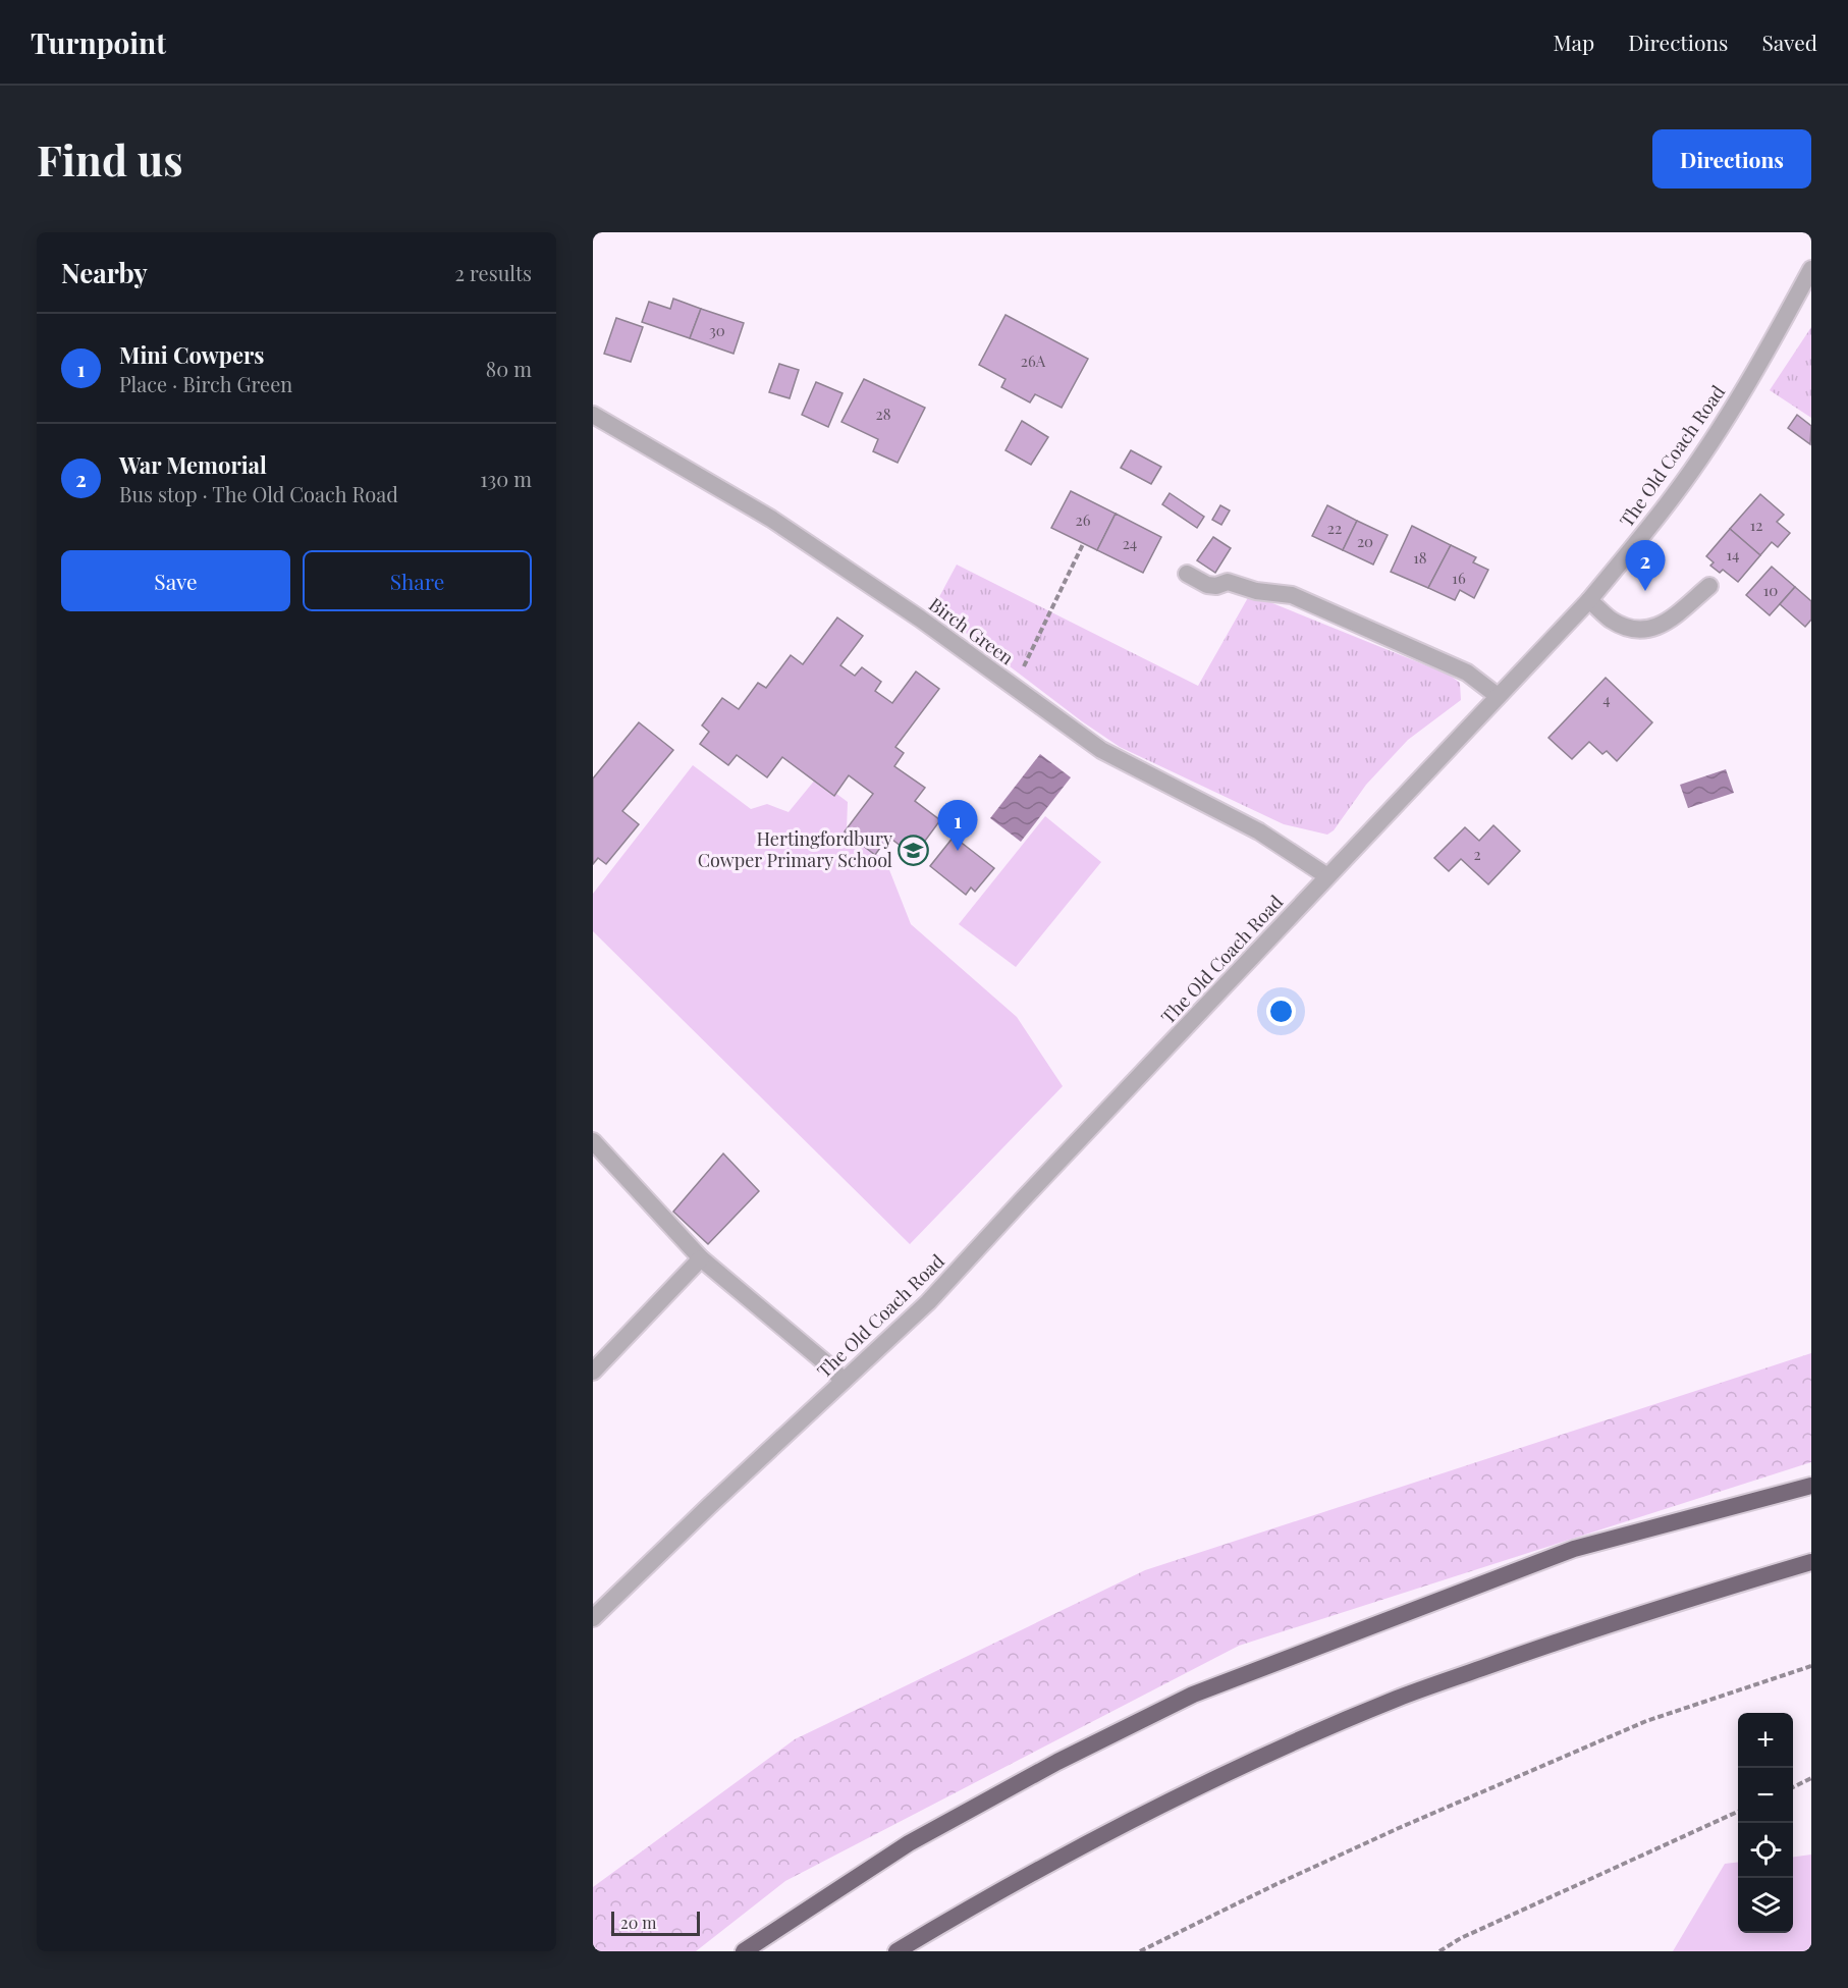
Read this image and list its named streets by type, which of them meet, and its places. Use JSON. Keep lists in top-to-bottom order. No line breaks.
{"streets":{"street":["The Old Coach Road","Birch Green"]},"crossings":[["The Old Coach Road","Birch Green"]],"places":{"school or university":["Hertingfordbury Cowper Primary School"]},"house_numbers":["30","26A","28","26","12","22","20","24","14","18","16","10","4","2"],"scale_bar":"20 m","page":{"header":"Turnpoint","nav":["Map","Directions","Saved"],"buttons":["Directions",["Save","Share"]],"title":"Find us","heading":["Nearby","2 results"],"list":[{"mark":"1","name":"Mini Cowpers","note":"Place · Birch Green","value":"80 m"},{"mark":"2","name":"War Memorial","note":"Bus stop · The Old Coach Road","value":"130 m"}],"pins":["2","1"],"map_buttons":["+","−"],"scale":"20 m"}}
